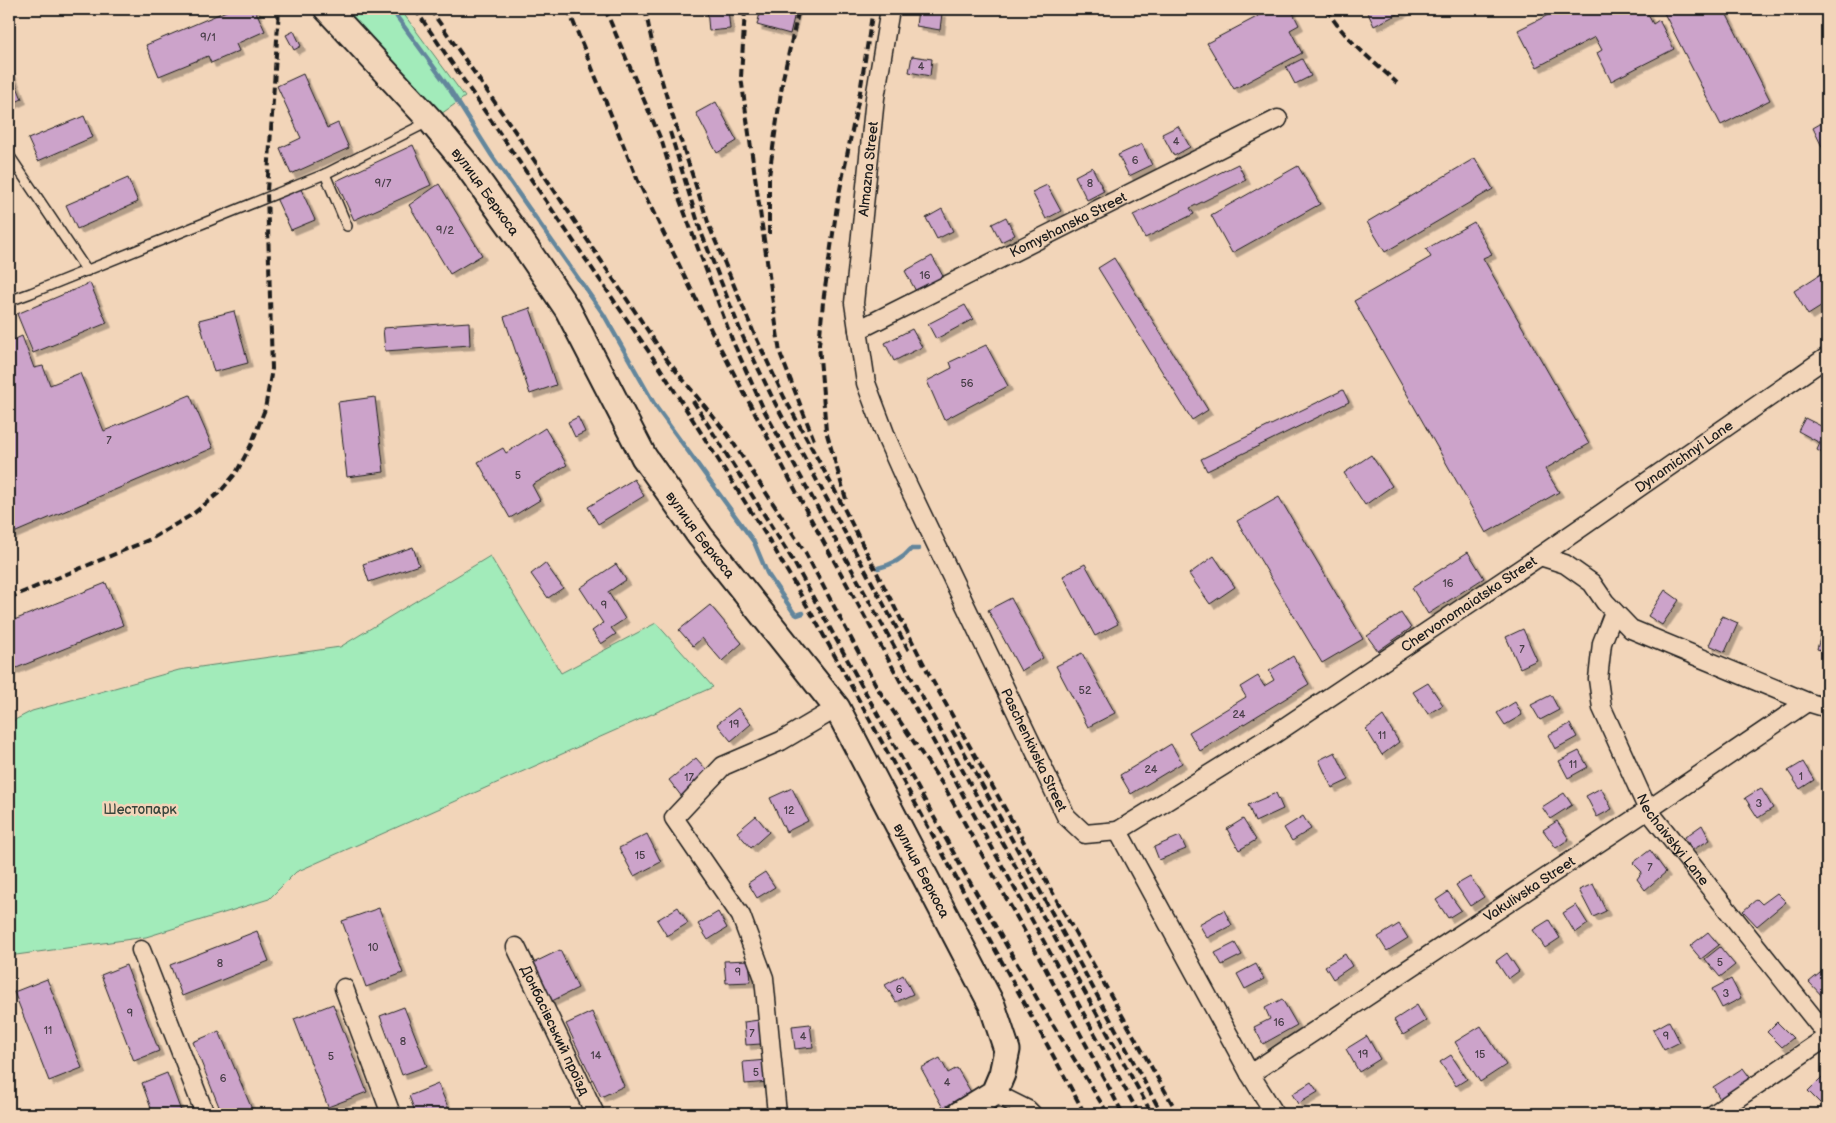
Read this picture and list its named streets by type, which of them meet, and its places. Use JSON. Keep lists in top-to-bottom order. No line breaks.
{"streets":{"street":["Almazna Street","вулиця Беркоса","Komyshanska Street","Dynamichnyi Lane","Chervonomaiatska Street","Paschenkivska Street","Nechaivskyi Lane","Vakulivska Street","Донбасівський проїзд"]},"crossings":[["Almazna Street","Komyshanska Street"],["Almazna Street","Paschenkivska Street"],["Komyshanska Street","Paschenkivska Street"],["Dynamichnyi Lane","Chervonomaiatska Street"],["Chervonomaiatska Street","Paschenkivska Street"],["Chervonomaiatska Street","Nechaivskyi Lane"],["Chervonomaiatska Street","Vakulivska Street"],["Nechaivskyi Lane","Vakulivska Street"]],"parks":["Шестопарк"],"house_numbers":["9/1","4","4","6","9/7","8","9/2","16","56","7","5","16","9","7","52","24","19","11","11","24","1","17","3","12","15","7","10","5","8","9","6","3","9","16","11","7","4","9","8","19","15","14","5","5","6","4"]}
